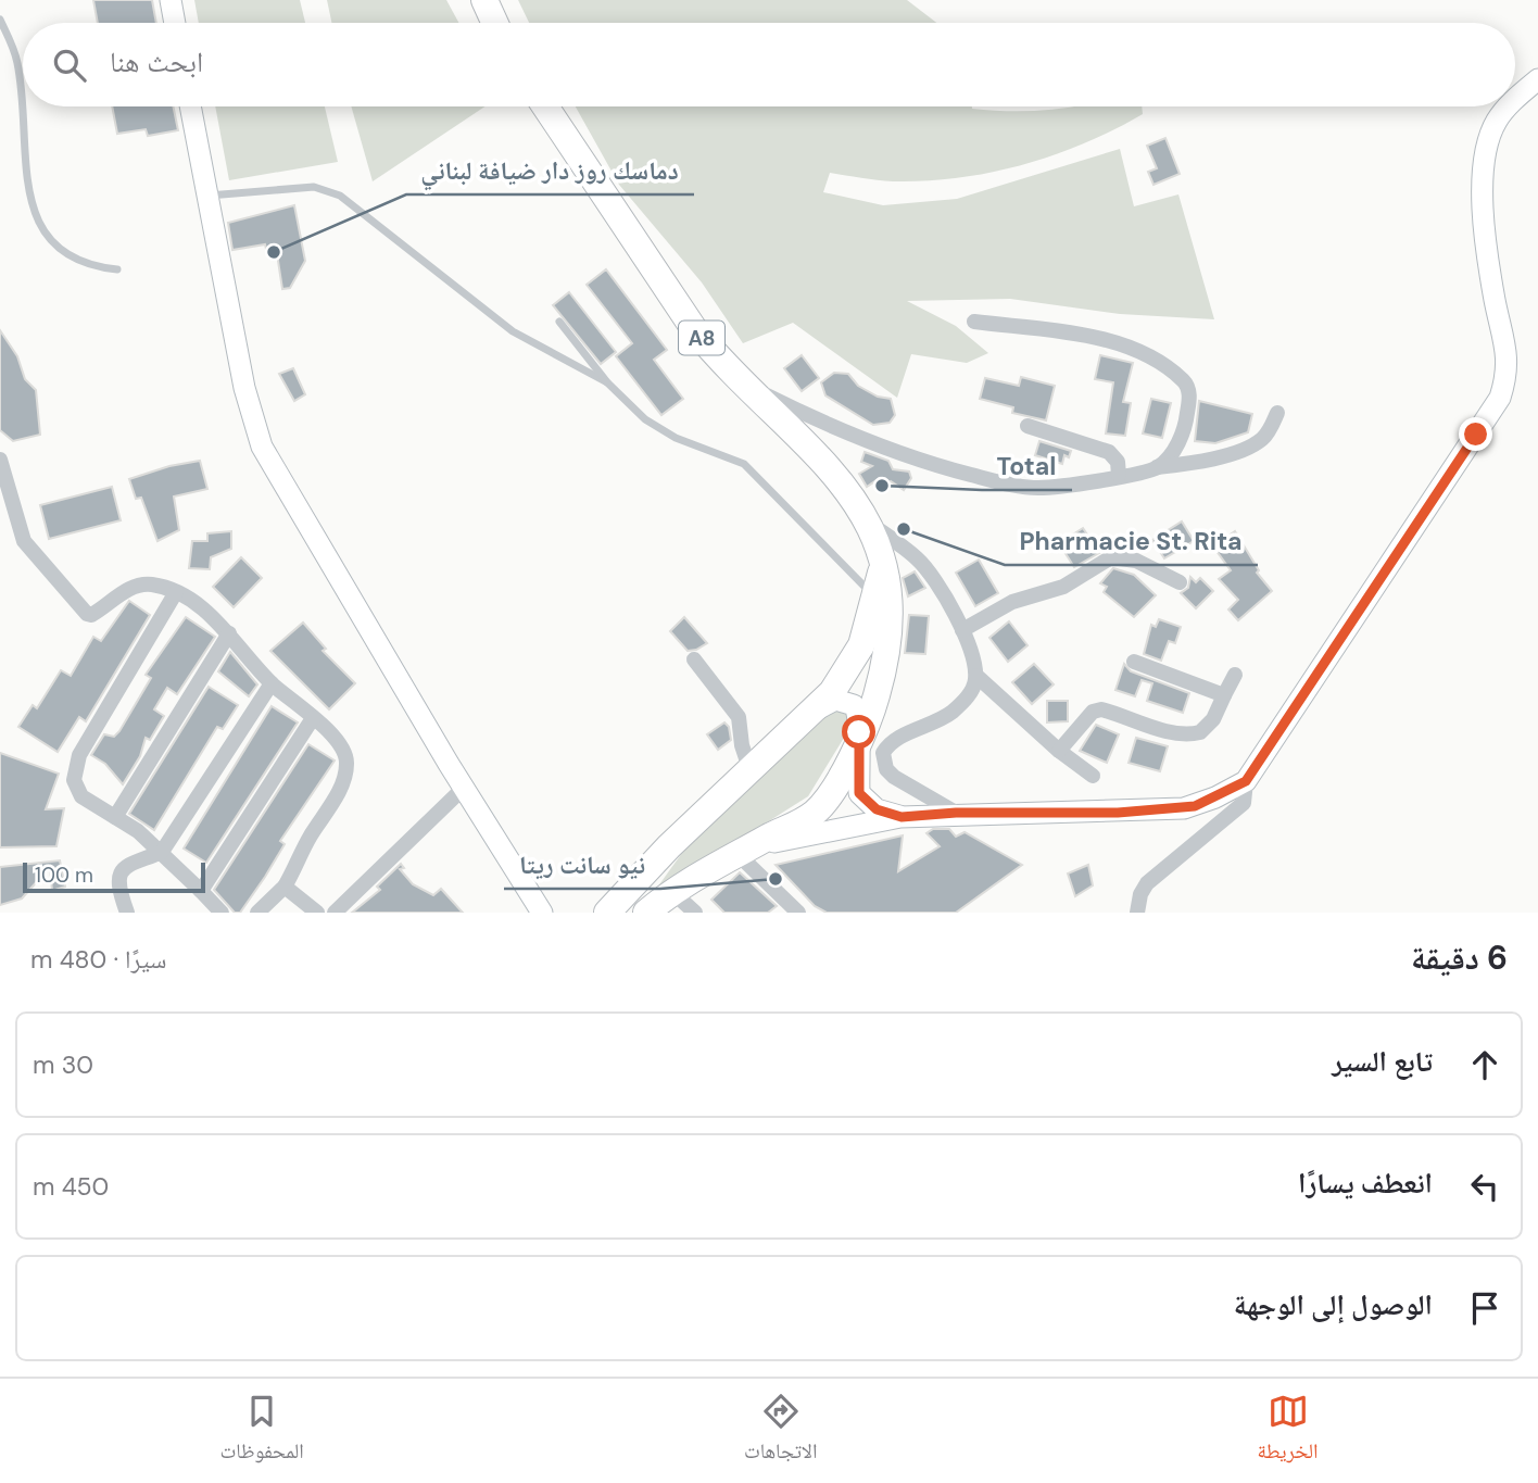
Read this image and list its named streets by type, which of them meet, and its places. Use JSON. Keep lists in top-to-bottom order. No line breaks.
{"streets":{"highway":["A8"]},"places":["دماسك روز دار ضيافة لبناني","Total","Pharmacie St. Rita","نيو سانت ريتا"],"scale_bar":"100 m","page":{"search":"ابحث هنا","scale":"100 m","heading":["6 دقيقة","سيرًا · 480 m"],"list":[["تابع السير","30 m"],["انعطف يسارًا","450 m"],"الوصول إلى الوجهة"],"nav":["الخريطة","الاتجاهات","المحفوظات"]}}
